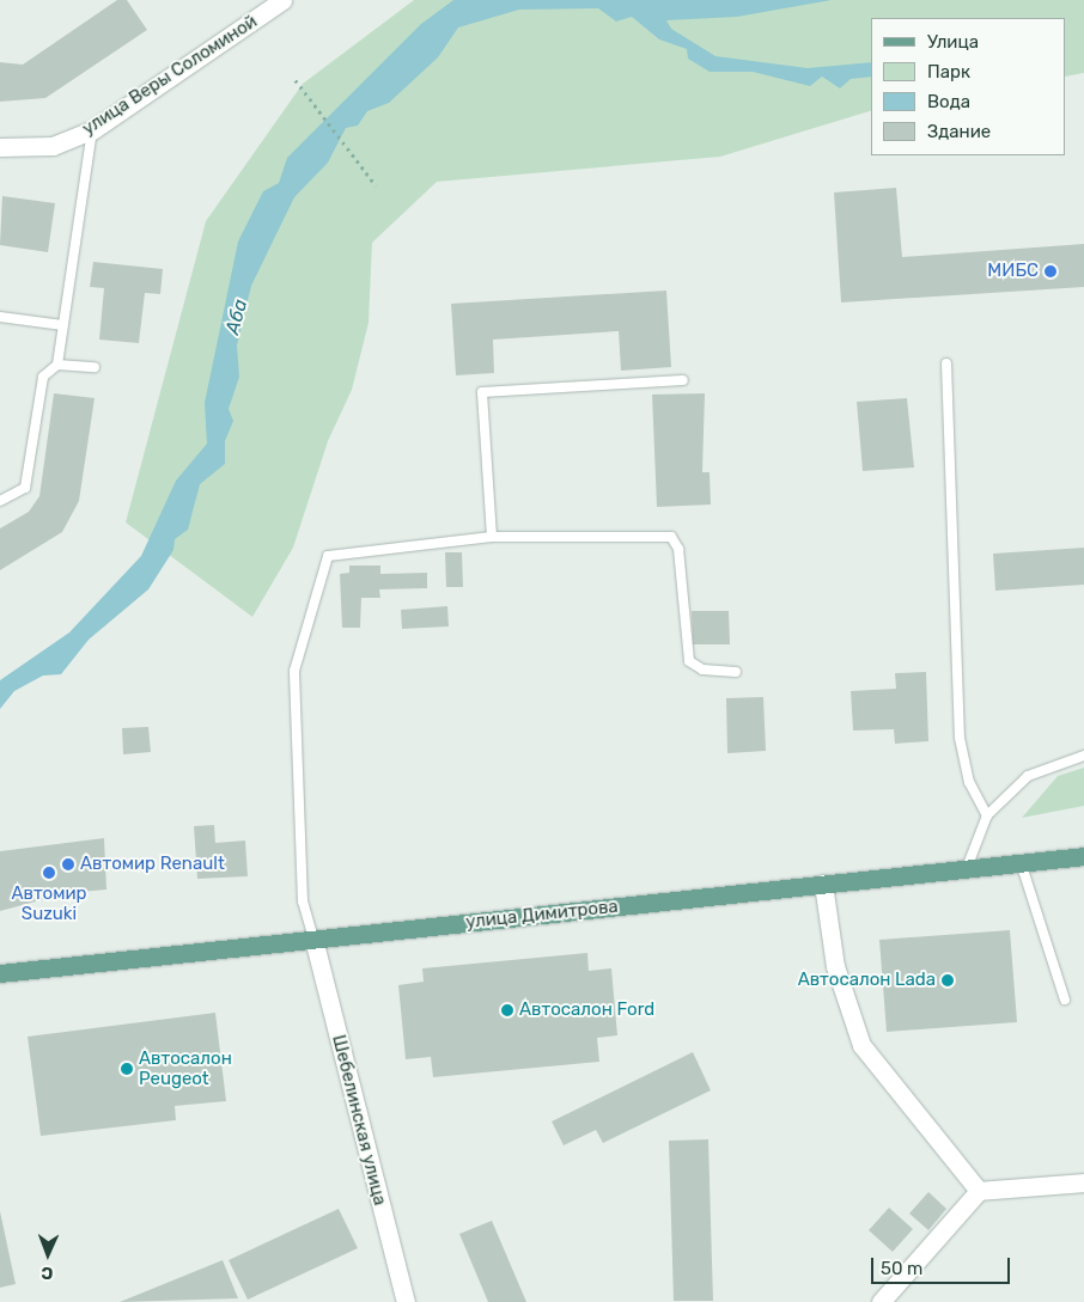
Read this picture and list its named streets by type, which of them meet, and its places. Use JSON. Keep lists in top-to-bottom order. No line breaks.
{"streets":{"main road":["улица Димитрова"],"street":["улица Веры Соломиной","Шебелинская улица"]},"crossings":[["улица Димитрова","Шебелинская улица"]],"water":["Аба"],"places":["МИБС","Автомир Renault","Автомир Suzuki","Автосалон Lada","Автосалон Ford","Автосалон Peugeot"],"legend":["Улица","Парк","Вода","Здание"],"scale_bar":"50 m","north":"bottom"}
